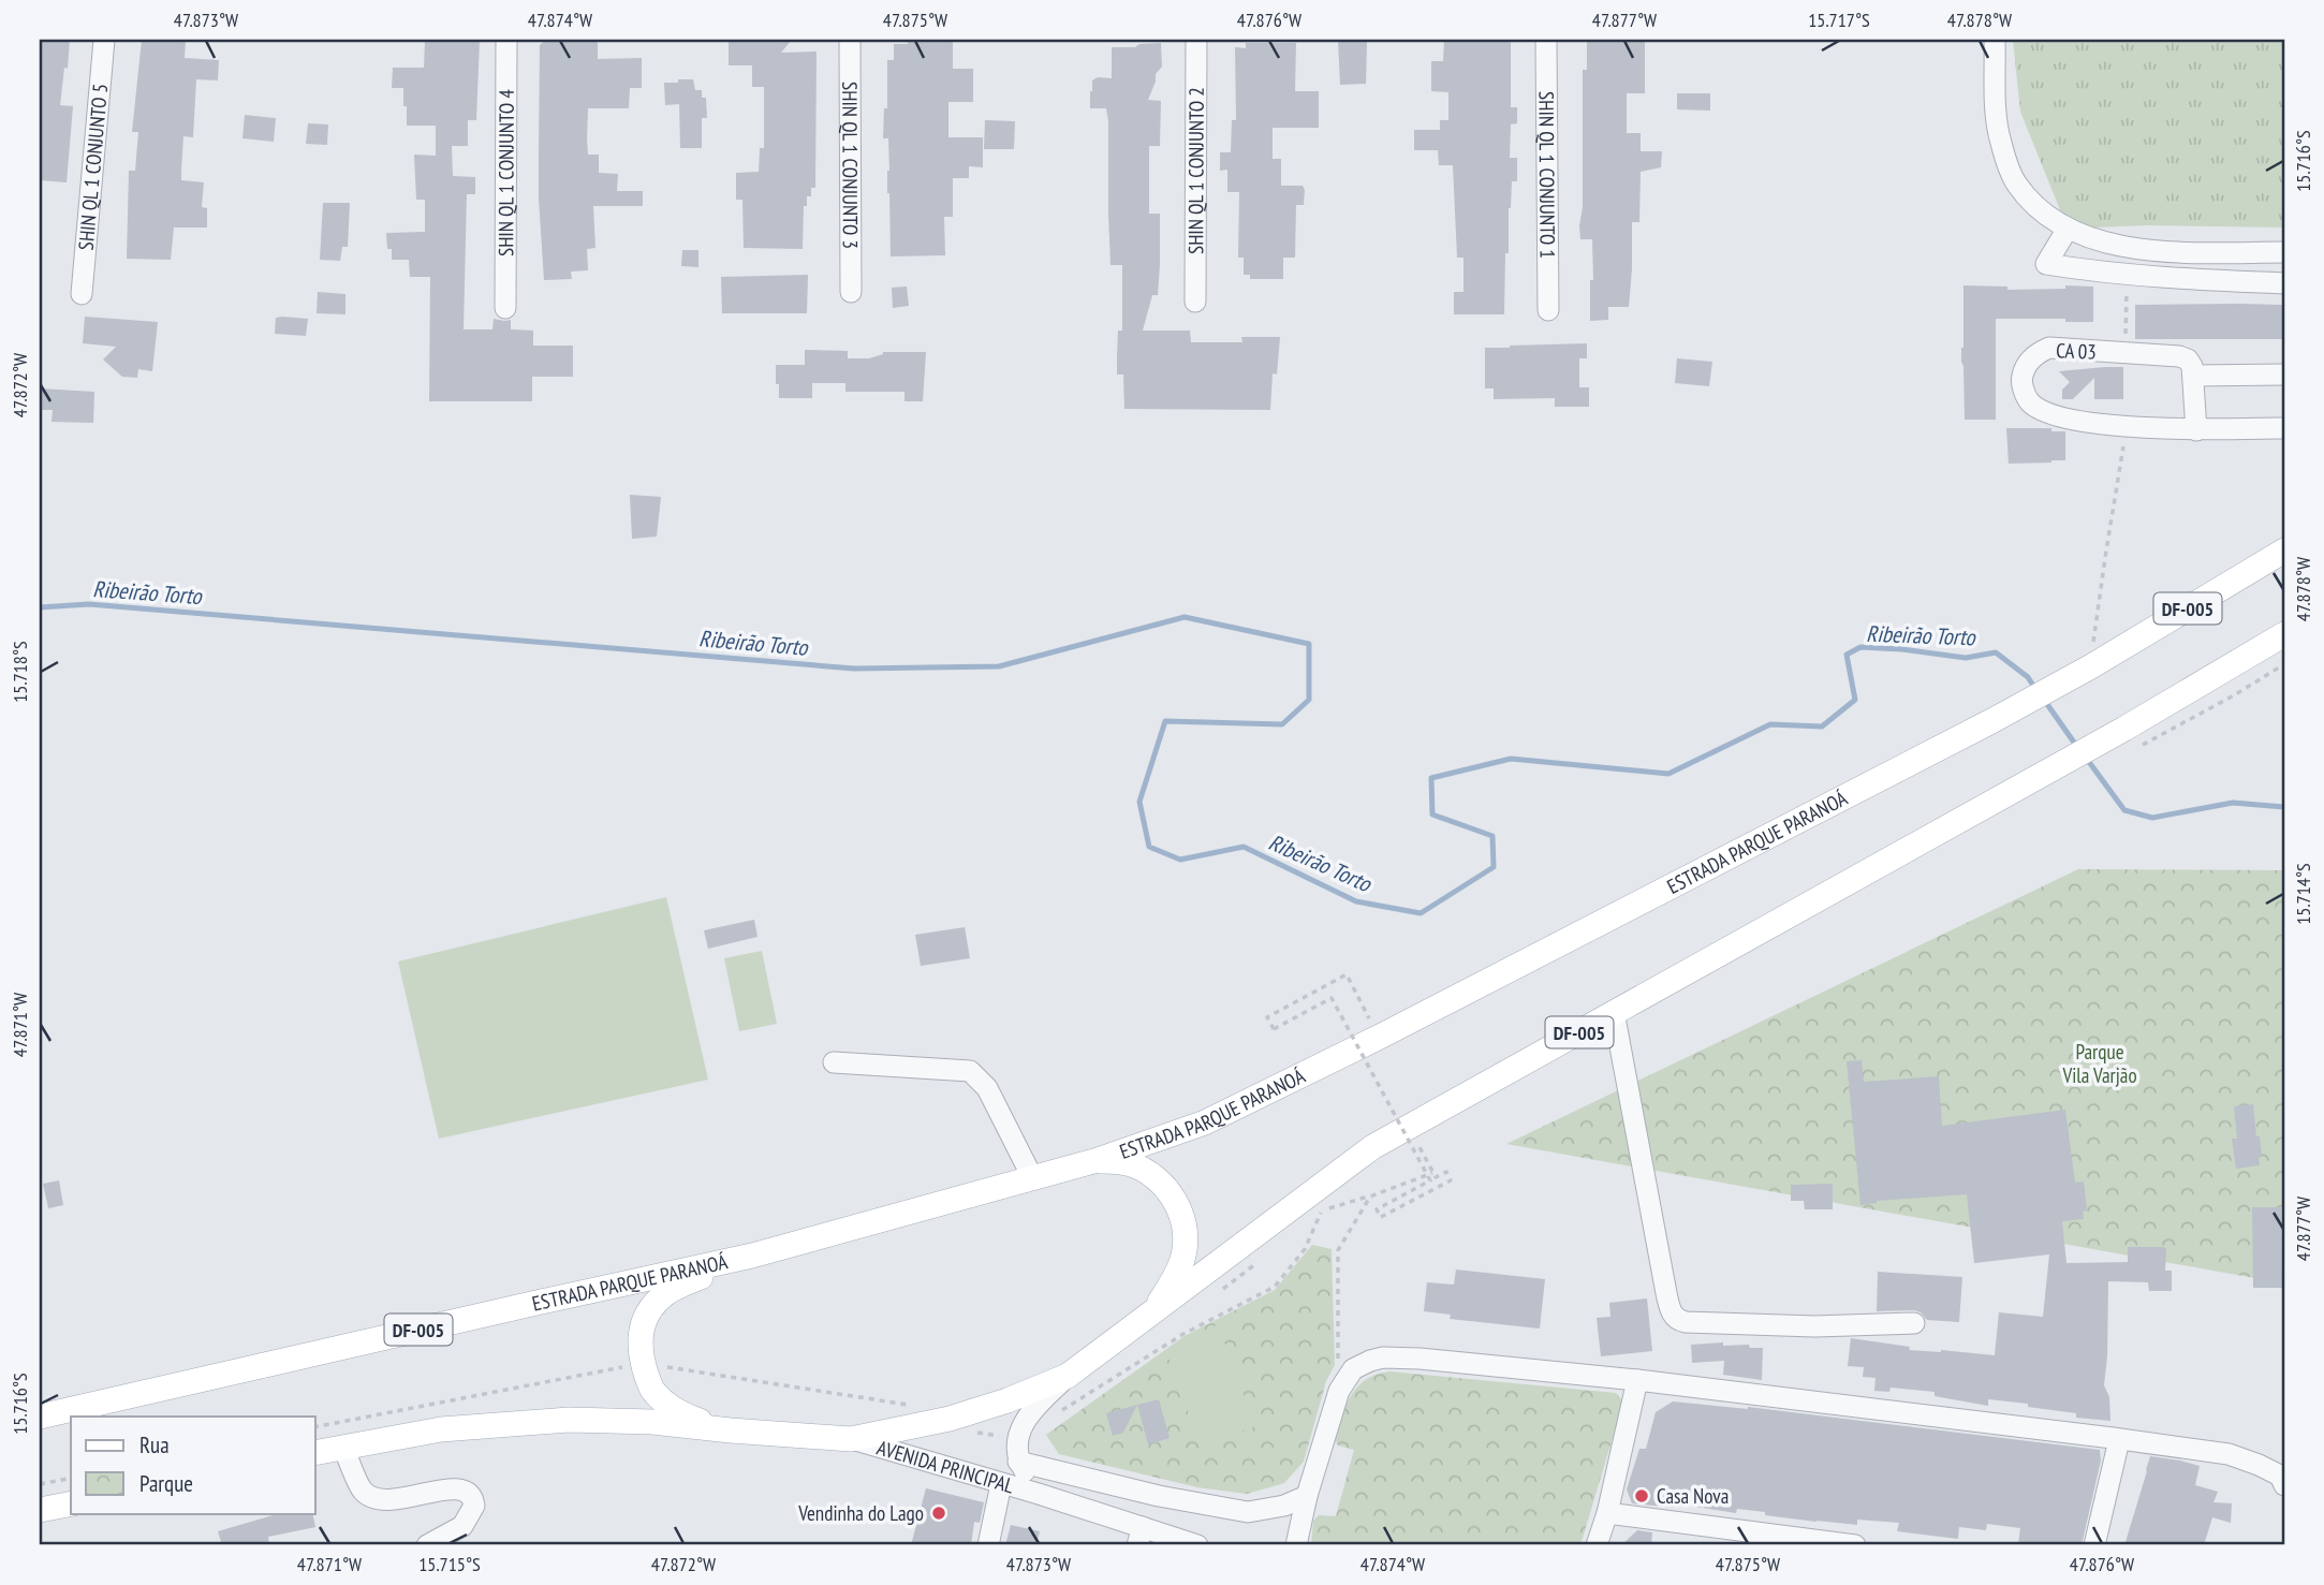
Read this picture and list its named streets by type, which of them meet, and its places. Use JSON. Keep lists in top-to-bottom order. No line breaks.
{"streets":{"main road":["DF-005","ESTRADA PARQUE PARANOÁ"],"street":["SHIN QL 1 CONJUNTO 5","SHIN QL 1 CONJUNTO 3","SHIN QL 1 CONJUNTO 2","SHIN QL 1 CONJUNTO 4","SHIN QL 1 CONJUNTO 1","CA 03","AVENIDA PRINCIPAL"]},"crossings":[["DF-005","AVENIDA PRINCIPAL"]],"water":["Ribeirão Torto"],"parks":["Parque Vila Varjão"],"places":["Casa Nova","Vendinha do Lago"],"legend":["Rua","Parque"],"coordinates":["47.873°W","47.874°W","47.875°W","47.876°W","47.877°W","15.717°S","47.878°W","15.716°S","47.872°W","15.718°S","15.714°S","47.871°W","15.715°S"]}
